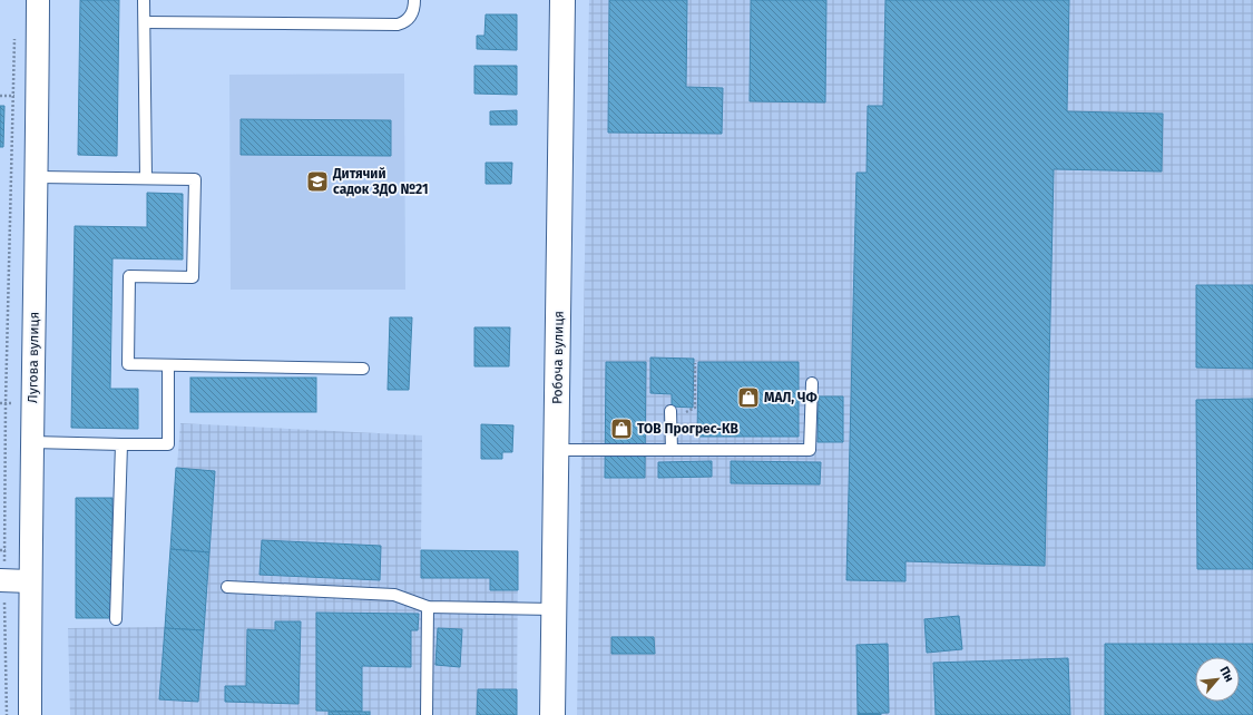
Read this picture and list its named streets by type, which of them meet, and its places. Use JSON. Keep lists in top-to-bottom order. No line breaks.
{"streets":{"street":["Лугова вулиця","Робоча вулиця"]},"places":{"school or university":["Дитячий садок ЗДО №21"],"shop":["МАЛ, ЧФ","ТОВ Прогрес-КВ"]},"north":"top right"}
